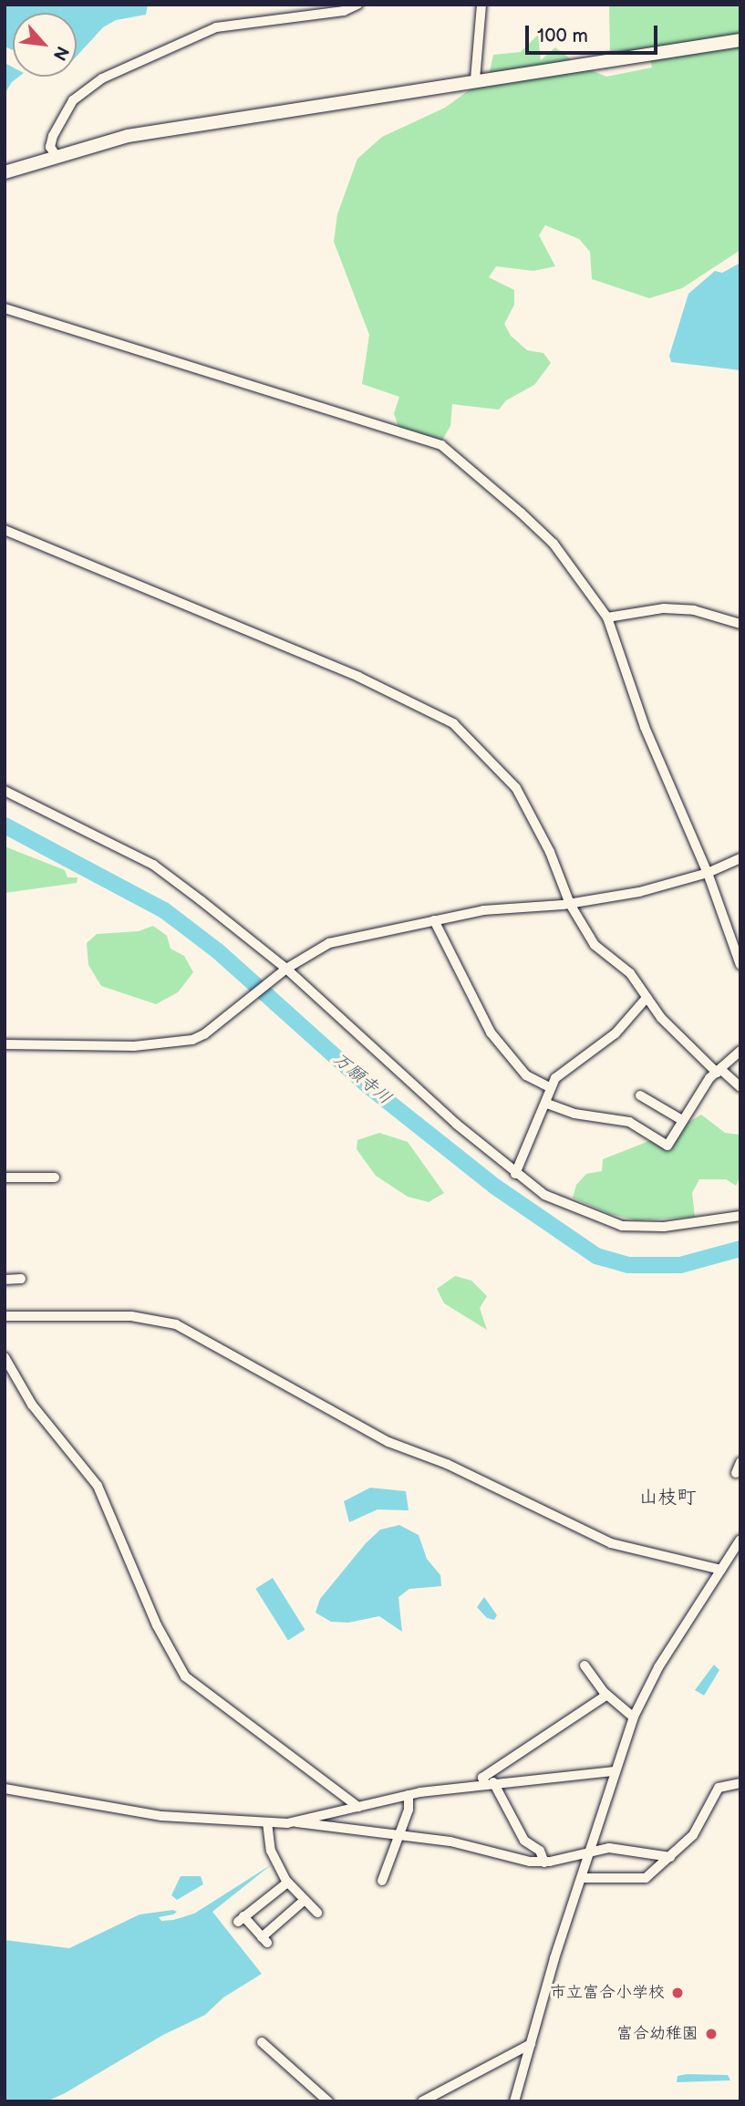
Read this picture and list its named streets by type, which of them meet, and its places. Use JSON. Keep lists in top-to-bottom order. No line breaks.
{"districts":["山枝町"],"water":["万願寺川"],"places":["市立富合小学校","富合幼稚園"],"scale_bar":"100 m","north":"bottom right"}
